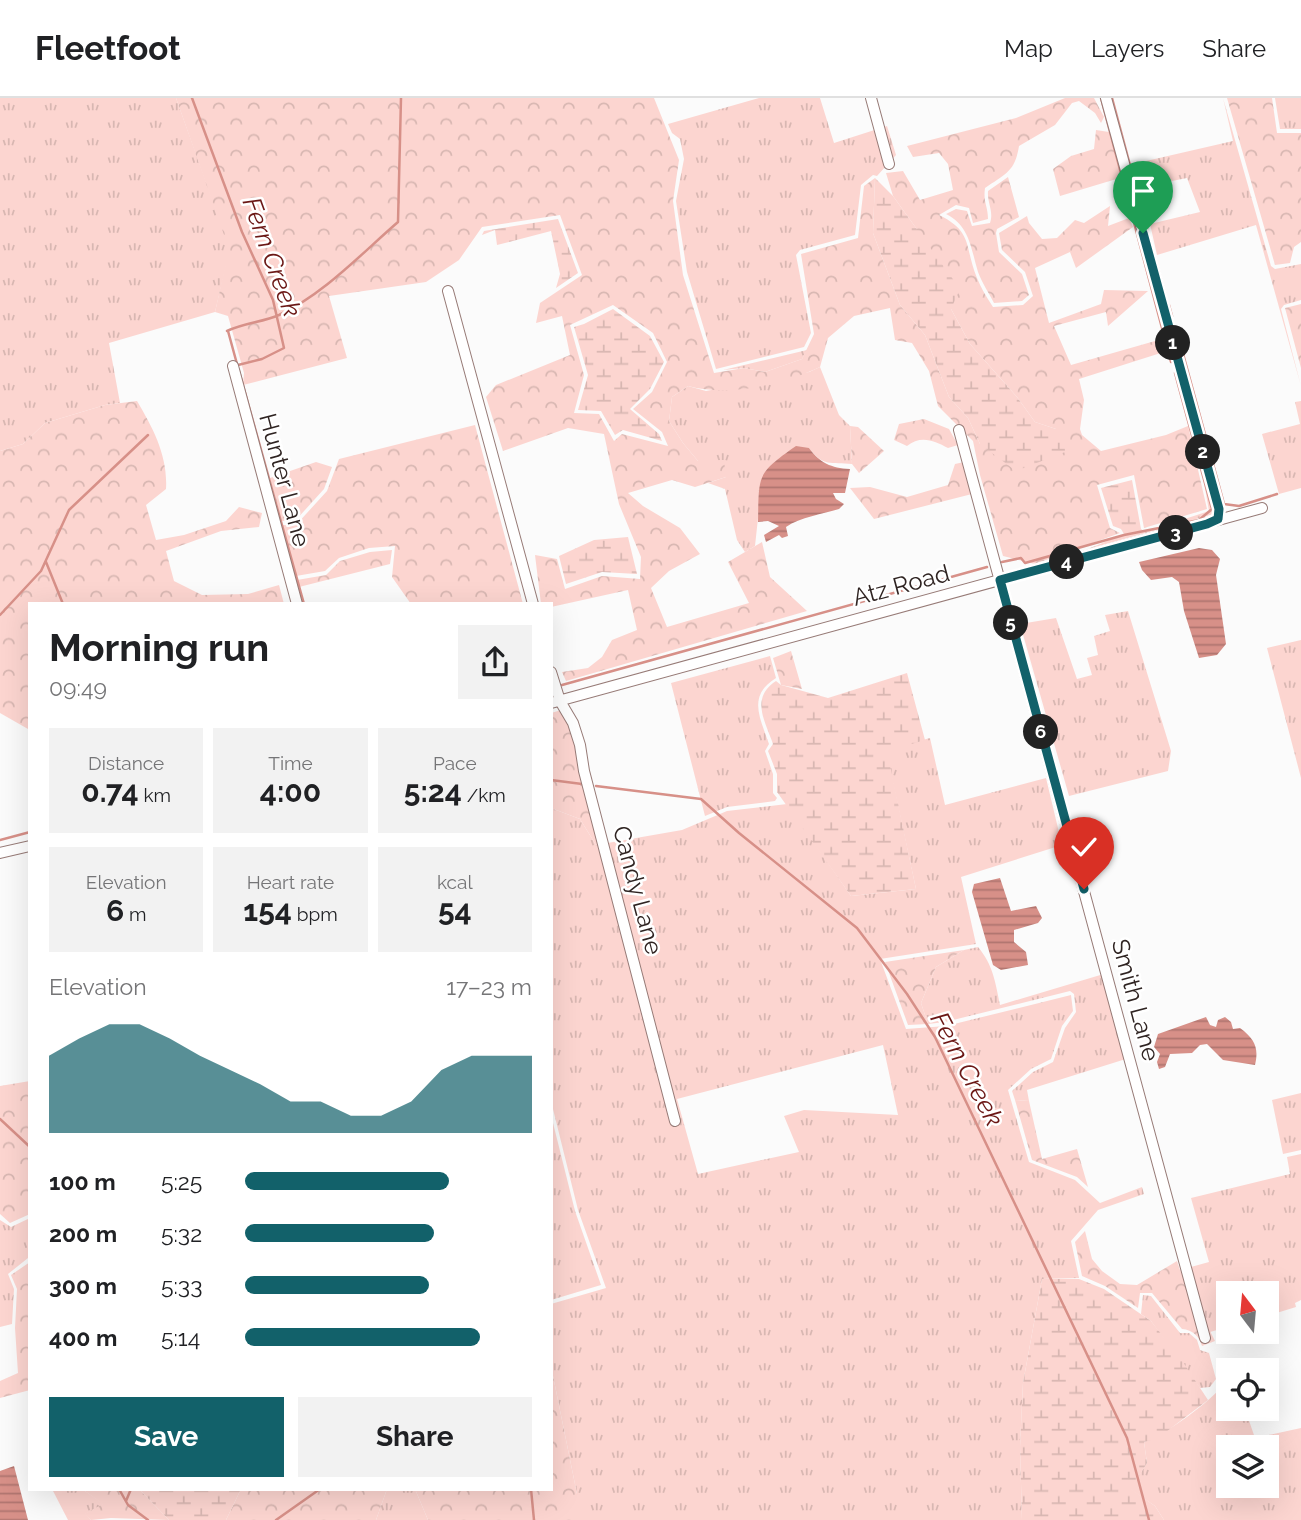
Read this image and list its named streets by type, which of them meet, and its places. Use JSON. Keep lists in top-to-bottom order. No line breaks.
{"streets":{"street":["Hunter Lane","Atz Road","Candy Lane","Smith Lane"]},"crossings":[["Atz Road","Candy Lane"],["Atz Road","Smith Lane"]],"water":["Fern Creek"],"north":"top","page":{"header":"Fleetfoot","nav":["Map","Layers","Share"],"pins":["1","2","3","4","5","6"],"heading":["Morning run","09:49"],"stats":[["Distance","0.74 km"],["Time","4:00"],["Pace","5:24 /km"],["Elevation","6 m"],["Heart rate","154 bpm"],["kcal","54"]],"chart":["Elevation","17–23 m"],"list":[{"name":"100 m","note":"5:25"},{"name":"200 m","note":"5:32"},{"name":"300 m","note":"5:33"},{"name":"400 m","note":"5:14"}],"buttons":["Save","Share"]}}
